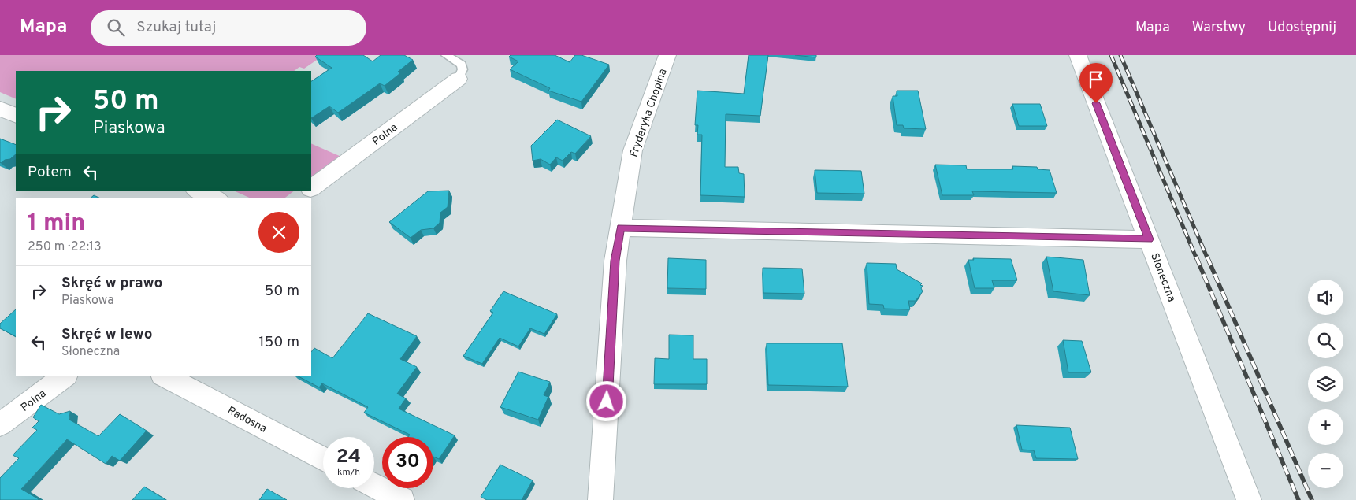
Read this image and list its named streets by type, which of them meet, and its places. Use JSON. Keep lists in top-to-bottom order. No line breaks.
{"streets":{"street":["Fryderyka Chopina","Polna","Słoneczna","Radosna"]},"page":{"header":"Mapa","search":"Szukaj tutaj","nav":["Mapa","Warstwy","Udostępnij"],"turn":["50 m","Piaskowa"],"then":"Potem","heading":["1 min","250 m · 22:13"],"list":[{"name":"Skręć w prawo","note":"Piaskowa","value":"50 m"},{"name":"Skręć w lewo","note":"Słoneczna","value":"150 m"}],"map_buttons":["+","−"],"speed":"24 km/h","limit":"30"}}
